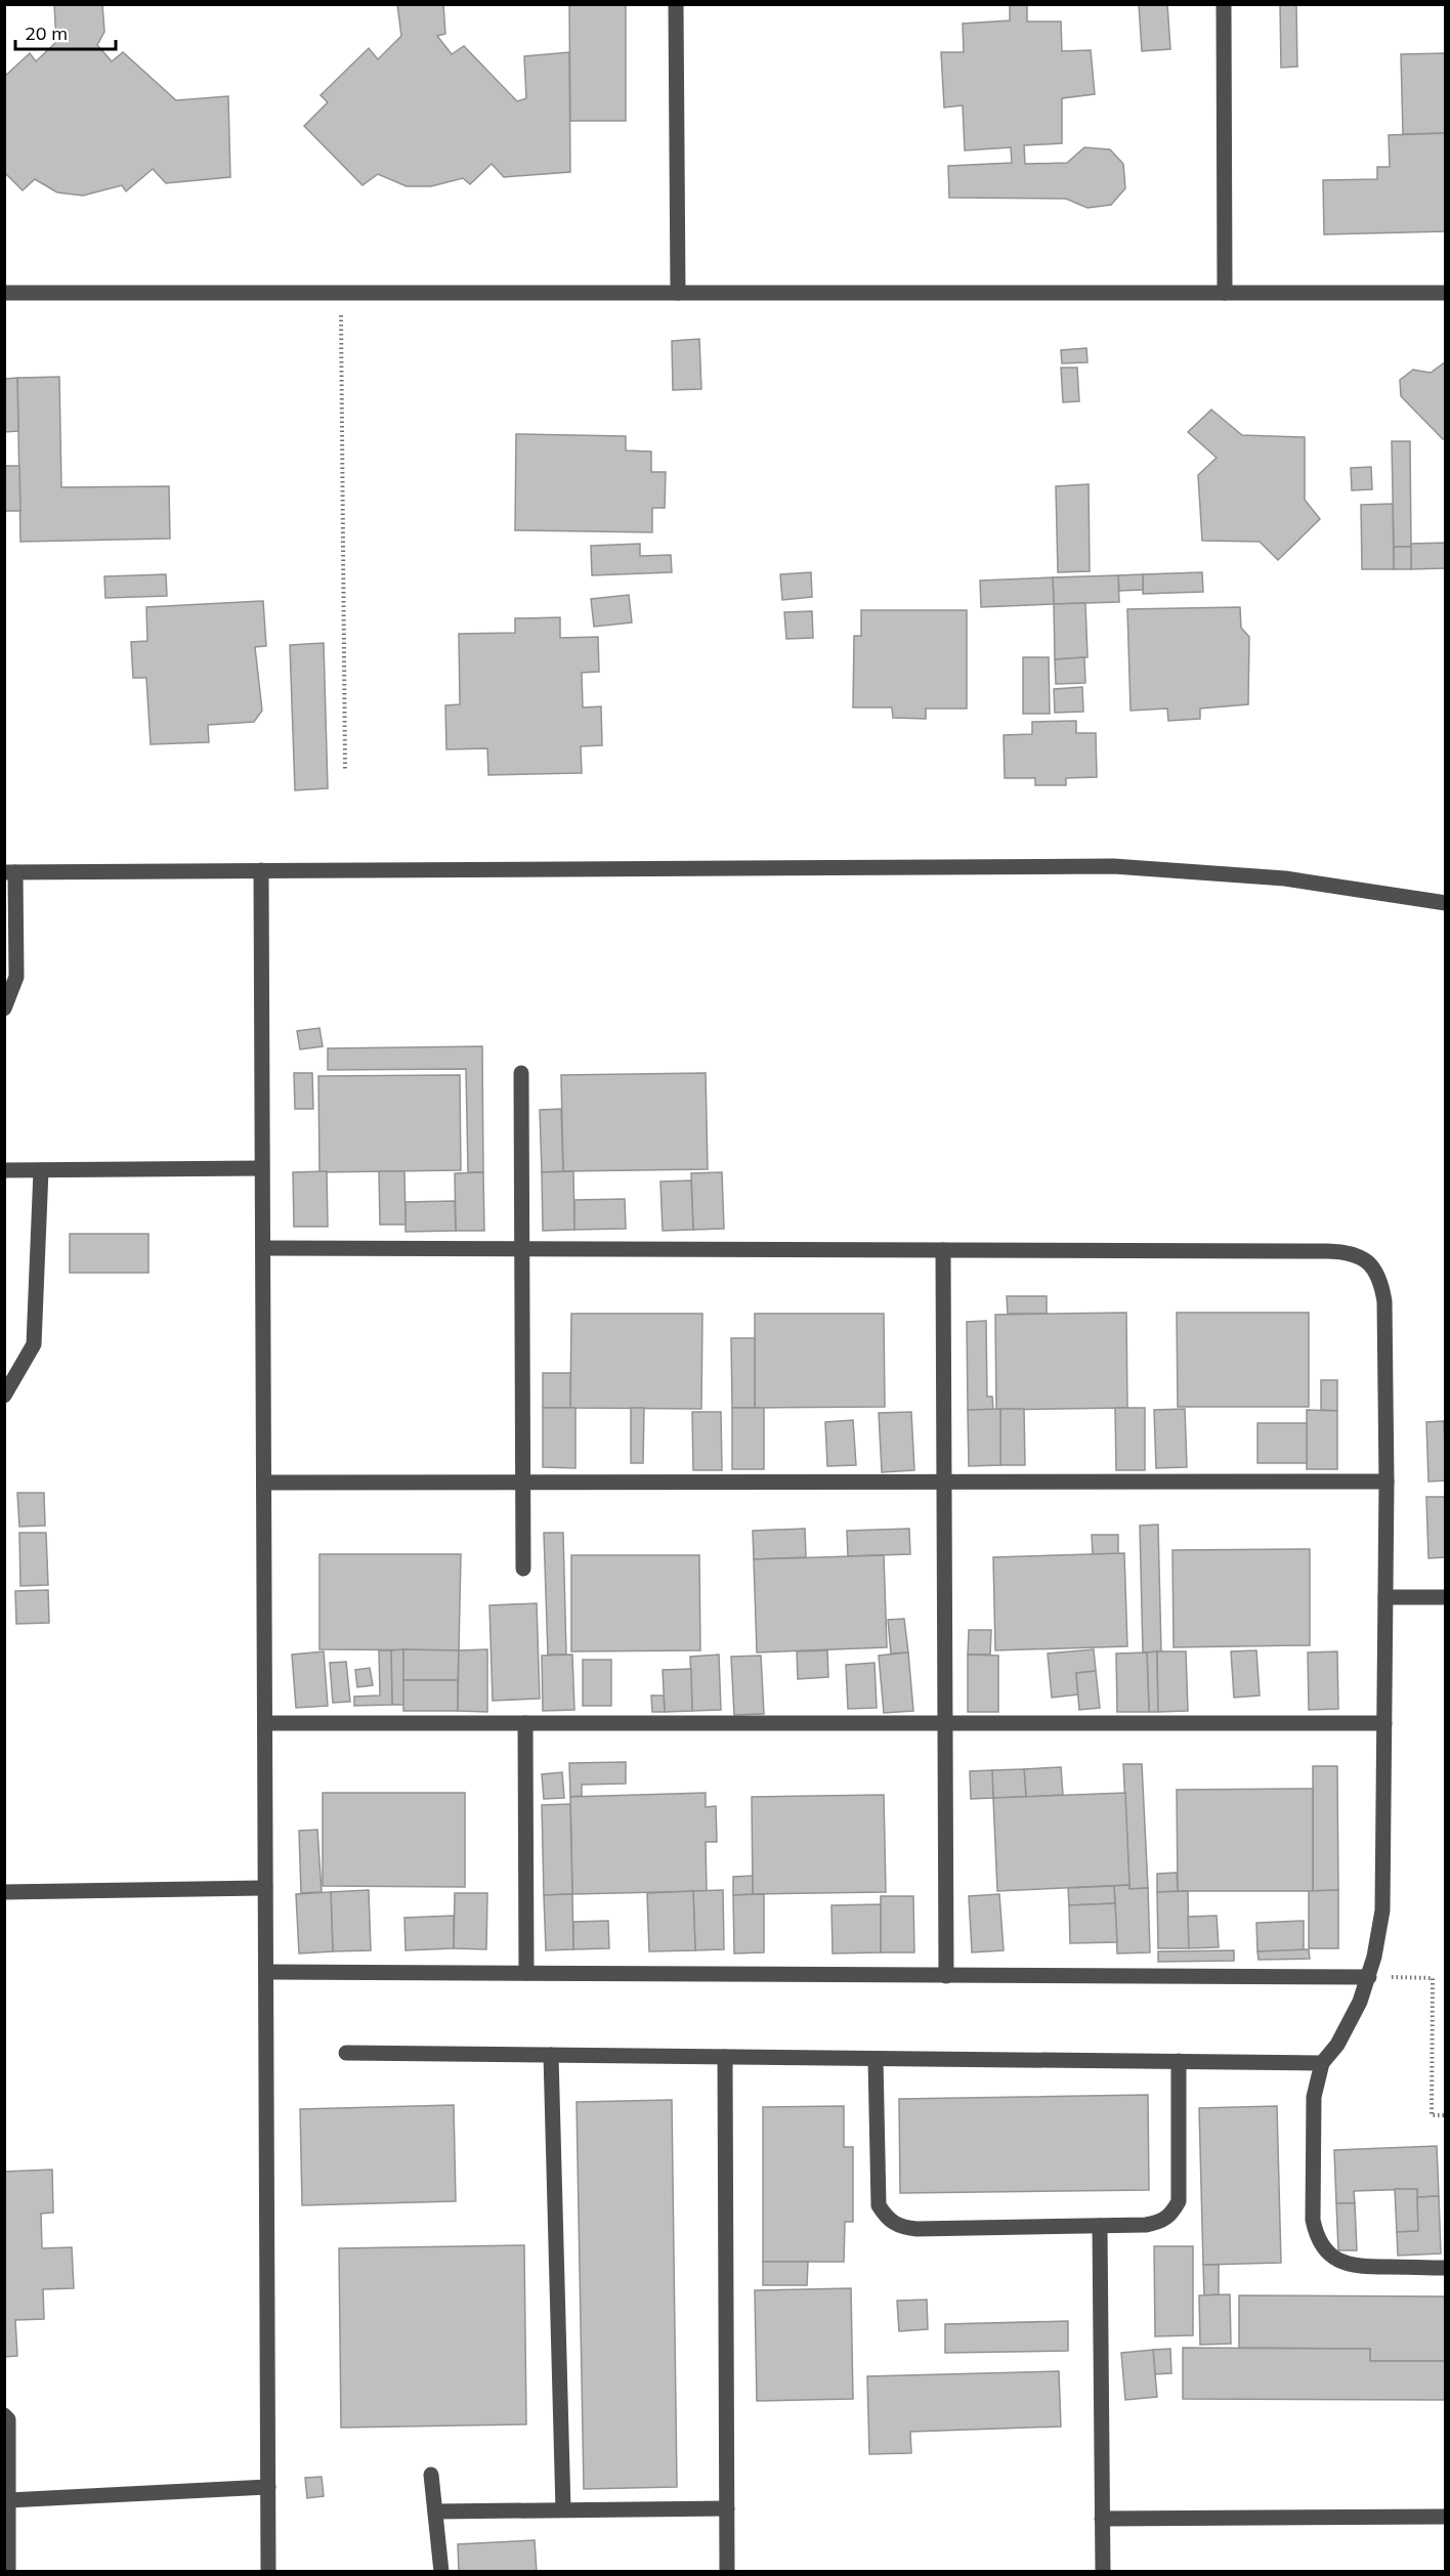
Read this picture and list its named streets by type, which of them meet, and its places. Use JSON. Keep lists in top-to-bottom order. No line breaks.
{"scale_bar":"20 m"}
